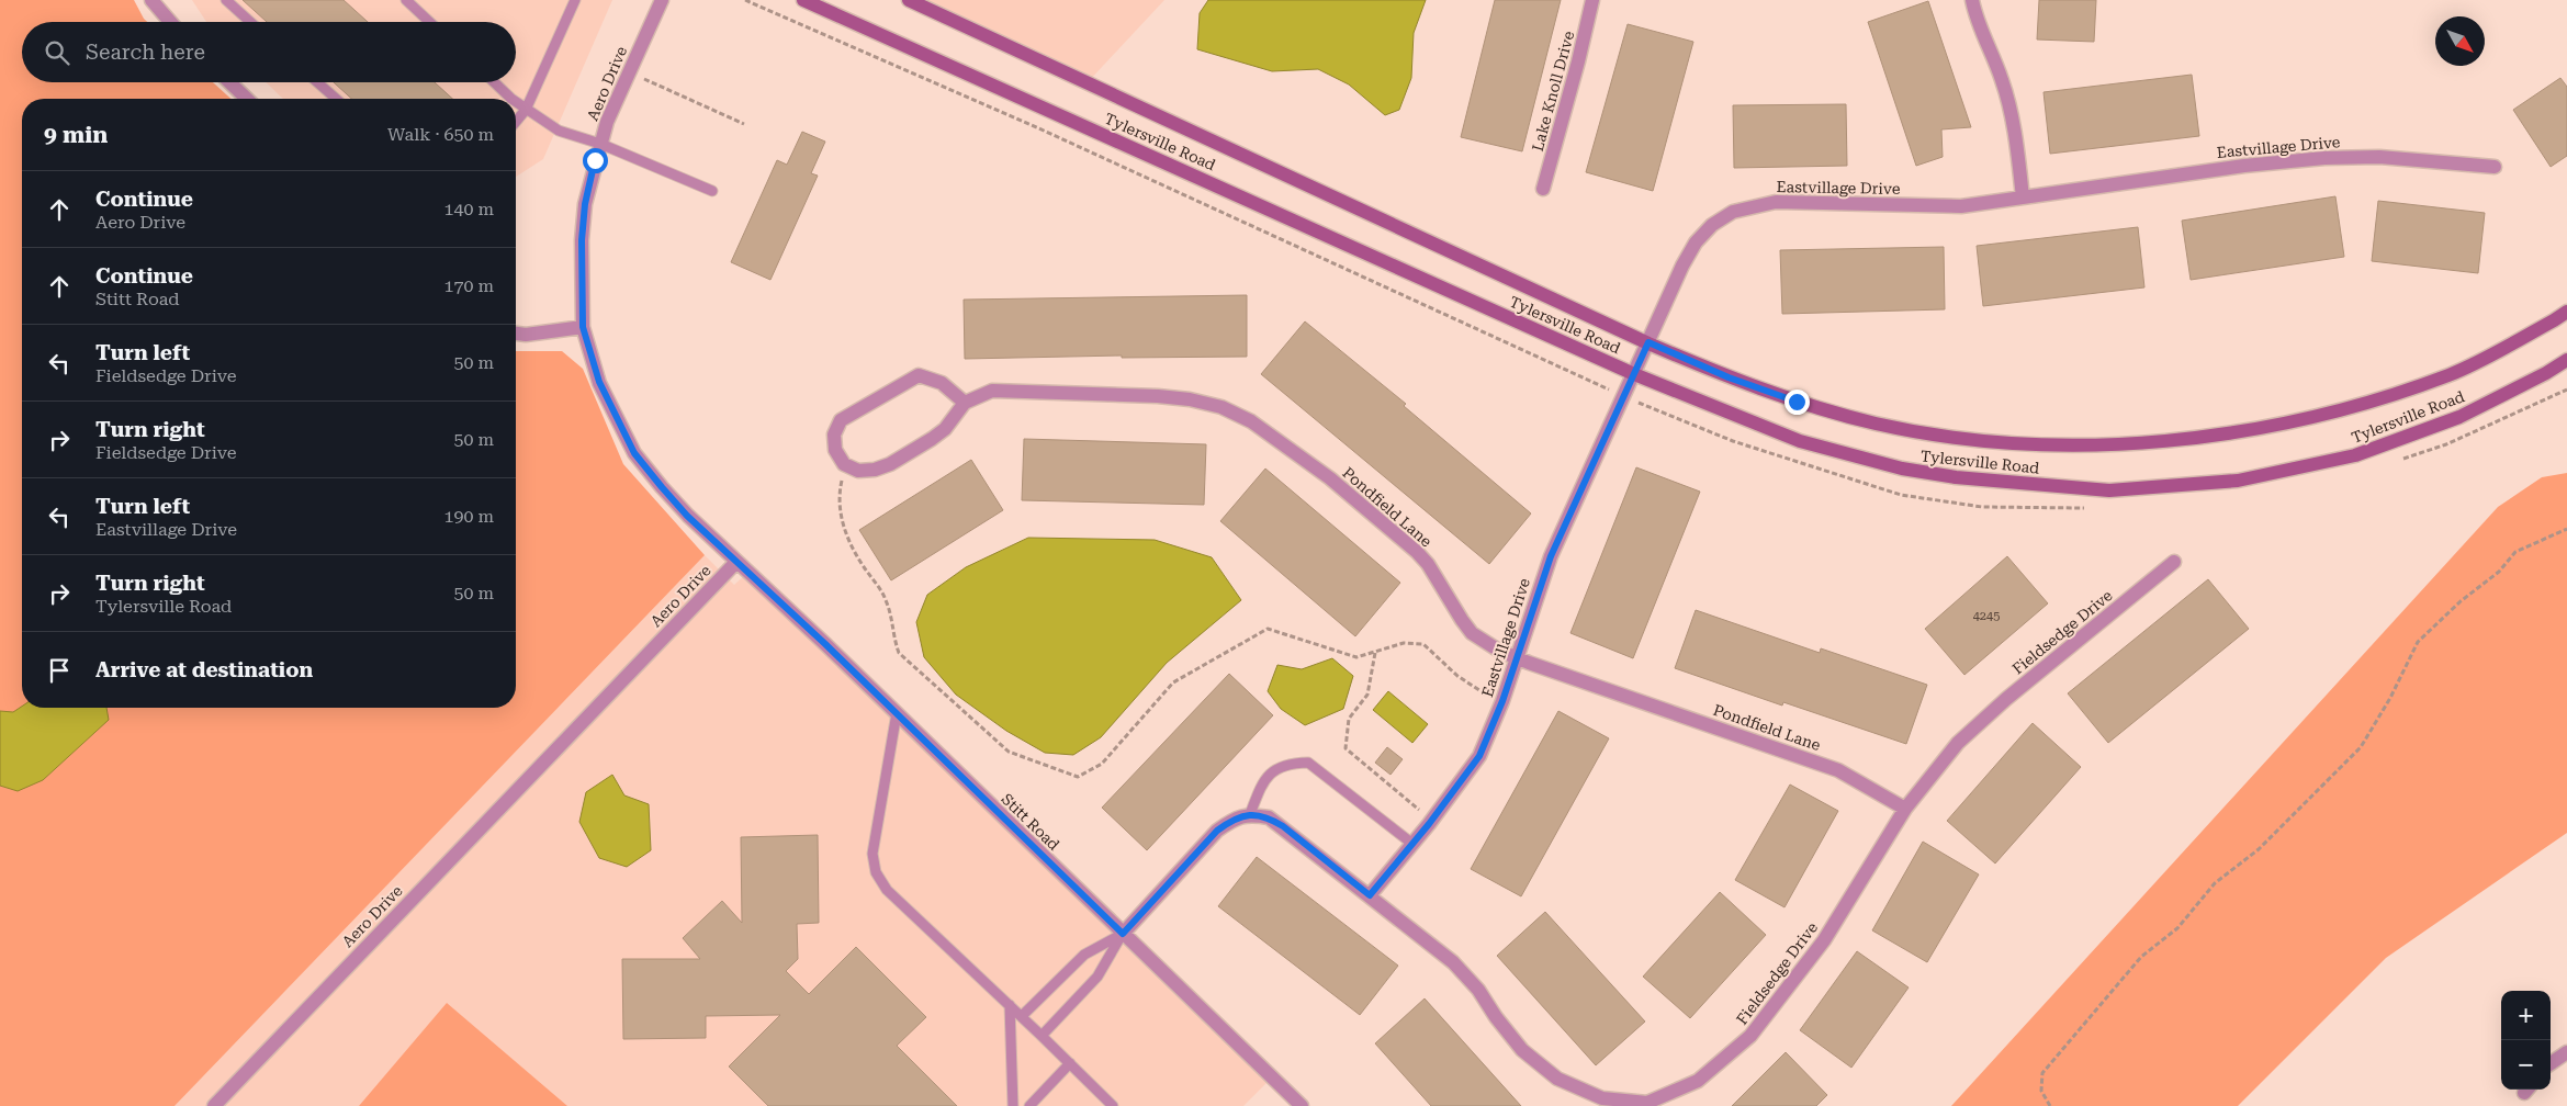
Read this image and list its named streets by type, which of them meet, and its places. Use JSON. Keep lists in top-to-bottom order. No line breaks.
{"streets":{"main road":["Tylersville Road"],"street":["Aero Drive","Lake Knoll Drive","Eastvillage Drive","Pondfield Lane","Fieldsedge Drive","Stitt Road"]},"crossings":[["Aero Drive","Stitt Road"],["Tylersville Road","Eastvillage Drive"],["Eastvillage Drive","Pondfield Lane"],["Eastvillage Drive","Fieldsedge Drive"],["Pondfield Lane","Fieldsedge Drive"]],"house_numbers":["4245"],"north":"bottom right","page":{"search":"Search here","heading":["9 min","Walk · 650 m"],"list":[["Continue","Aero Drive","140 m"],["Continue","Stitt Road","170 m"],["Turn left","Fieldsedge Drive","50 m"],["Turn right","Fieldsedge Drive","50 m"],["Turn left","Eastvillage Drive","190 m"],["Turn right","Tylersville Road","50 m"],"Arrive at destination"],"map_buttons":["+","−"]}}
